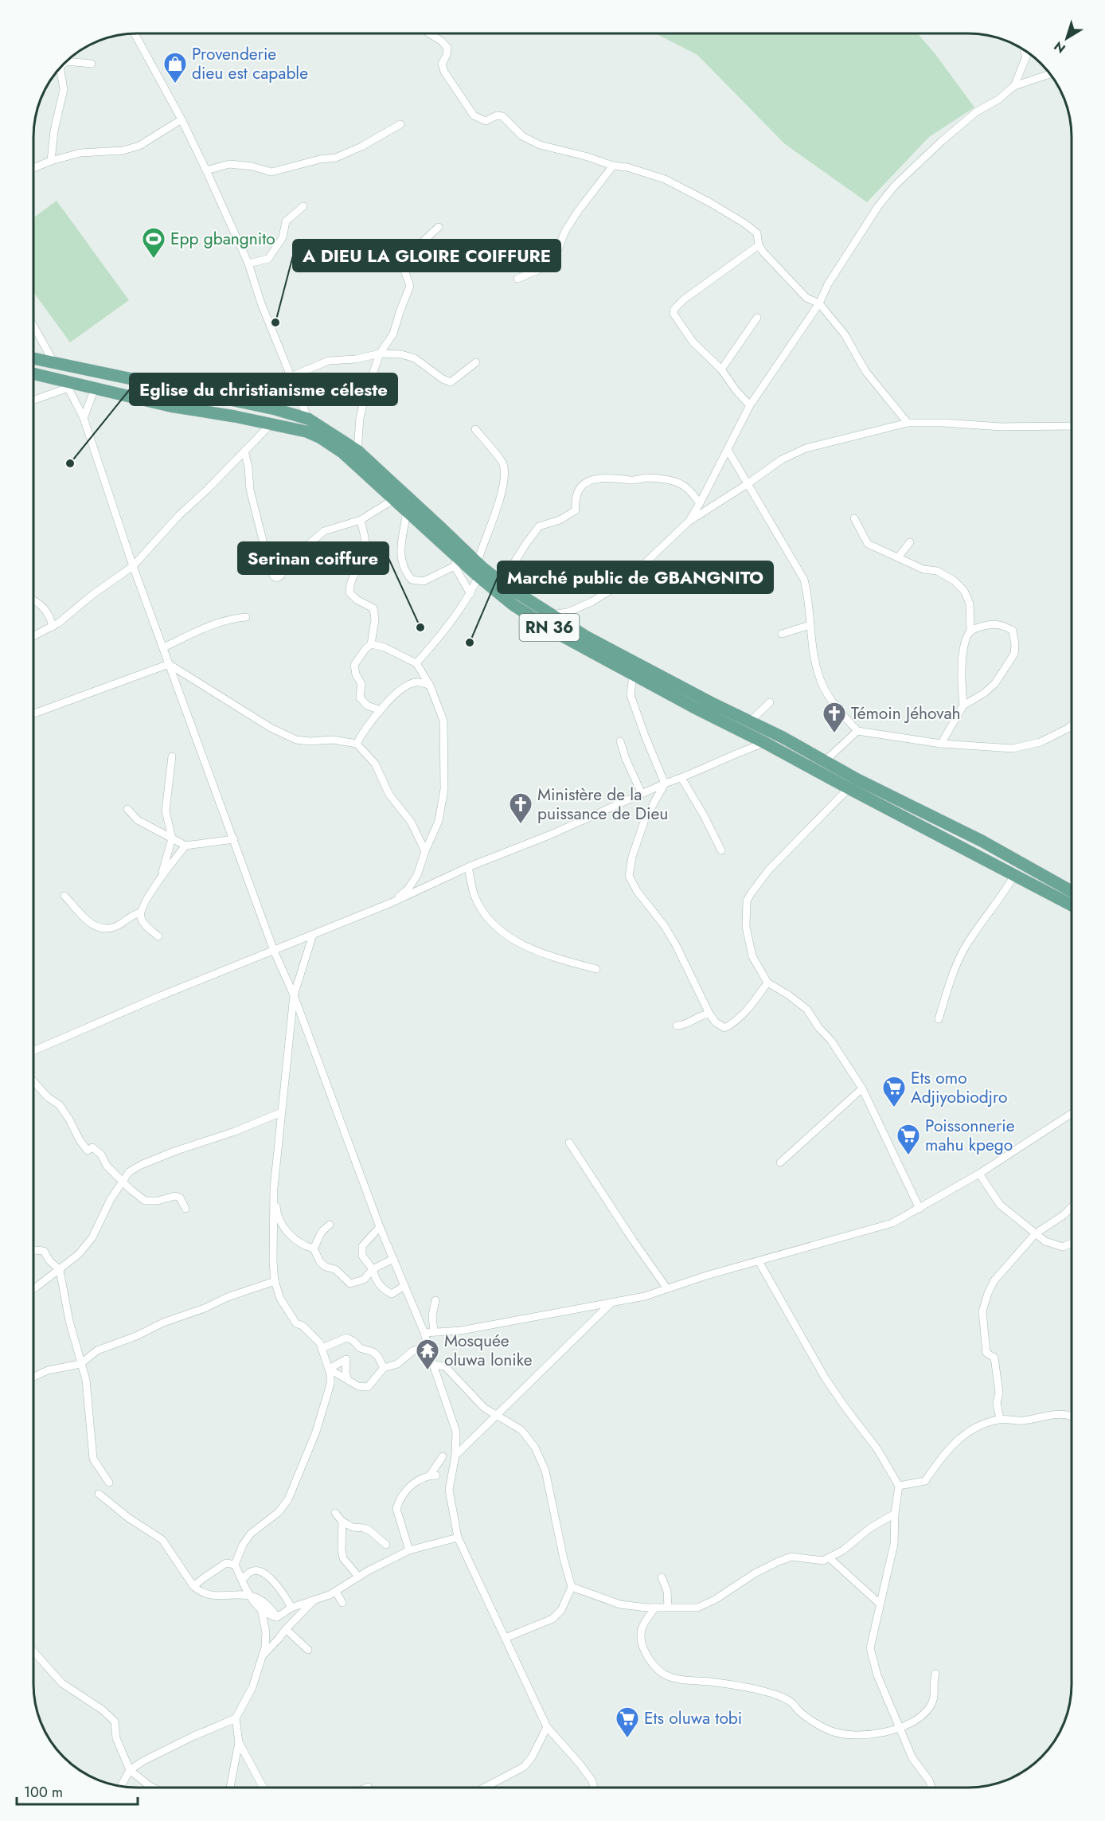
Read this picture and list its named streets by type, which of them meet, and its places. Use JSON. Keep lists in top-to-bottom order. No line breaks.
{"streets":{"main road":["RN 36"]},"places":{"shop":["Provenderie dieu est capable"],"sports":["Epp gbangnito"],"other":["A DIEU LA GLOIRE COIFFURE","Eglise du christianisme céleste","Serinan coiffure","Marché public de GBANGNITO"],"church":["Témoin Jéhovah","Ministère de la puissance de Dieu"],"supermarket":["Ets omo Adjiyobiodjro","Poissonnerie mahu kpego","Ets oluwa tobi"],"temple":["Mosquée oluwa lonike"]},"scale_bar":"100 m","north":"bottom left"}
